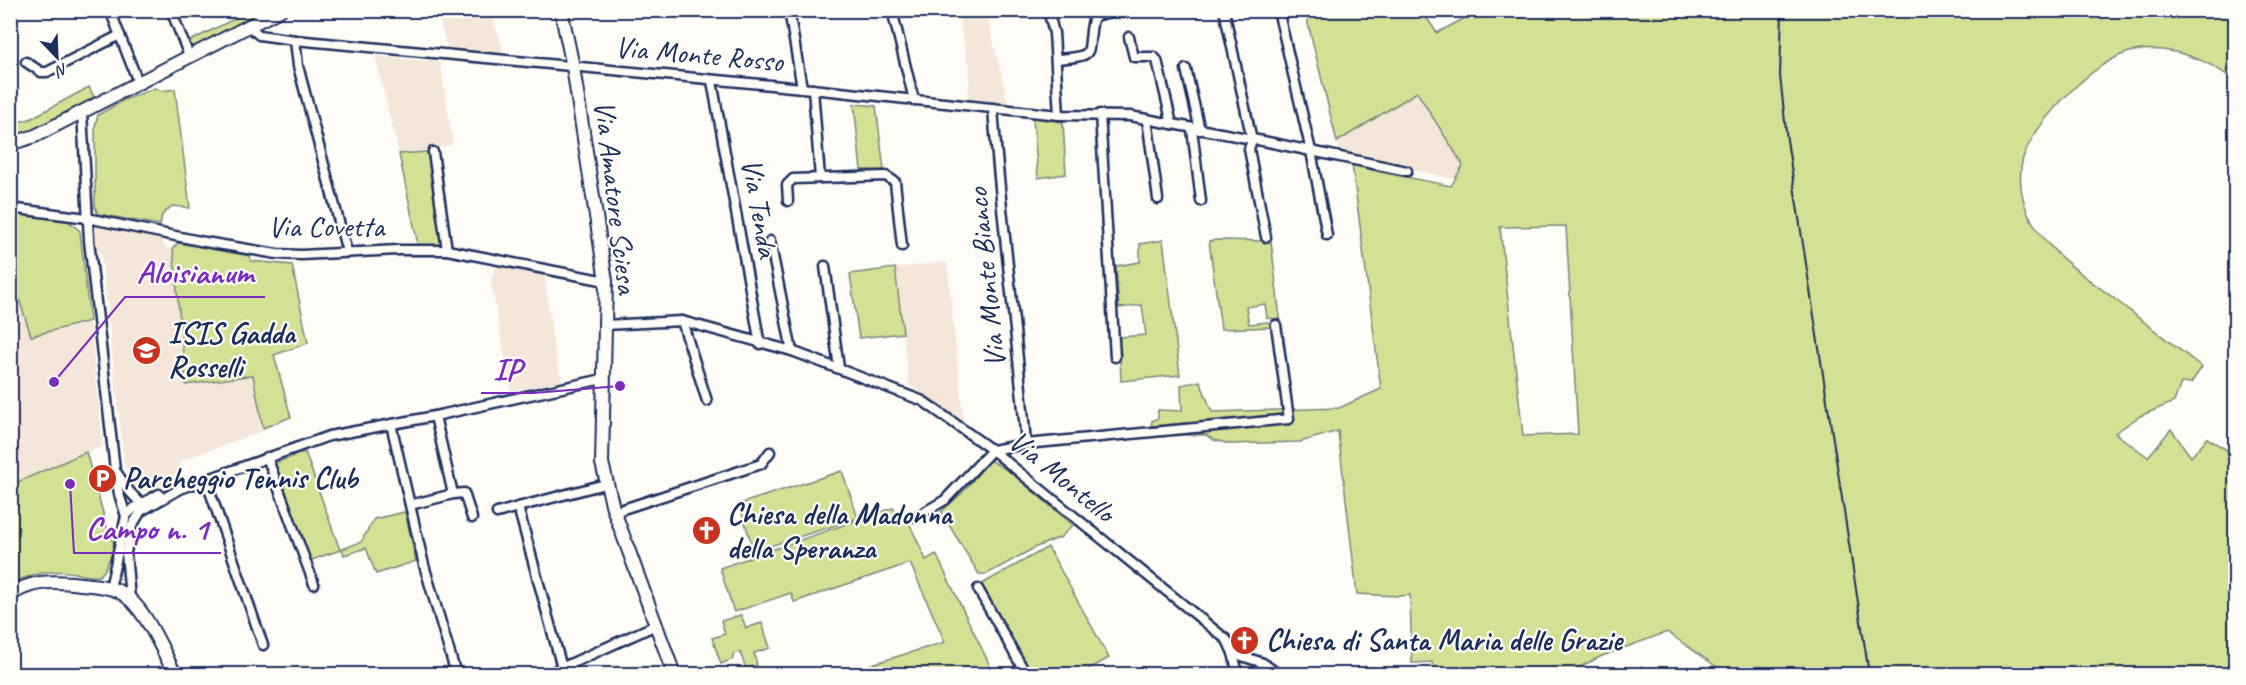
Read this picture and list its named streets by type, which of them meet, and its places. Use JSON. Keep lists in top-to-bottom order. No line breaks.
{"streets":{"street":["Via Monte Rosso","Via Amatore Sciesa","Via Tenda","Via Covetta","Via Monte Bianco","Via Montello"]},"crossings":[["Via Monte Rosso","Via Amatore Sciesa"],["Via Monte Rosso","Via Tenda"],["Via Monte Rosso","Via Monte Bianco"],["Via Amatore Sciesa","Via Covetta"],["Via Amatore Sciesa","Via Montello"],["Via Tenda","Via Montello"]],"places":{"school or university":["ISIS Gadda Rosselli"],"other":["Aloisianum","IP","Campo n. 1"],"parking":["Parcheggio Tennis Club"],"church":["Chiesa della Madonna della Speranza","Chiesa di Santa Maria delle Grazie"]},"north":"bottom right"}
